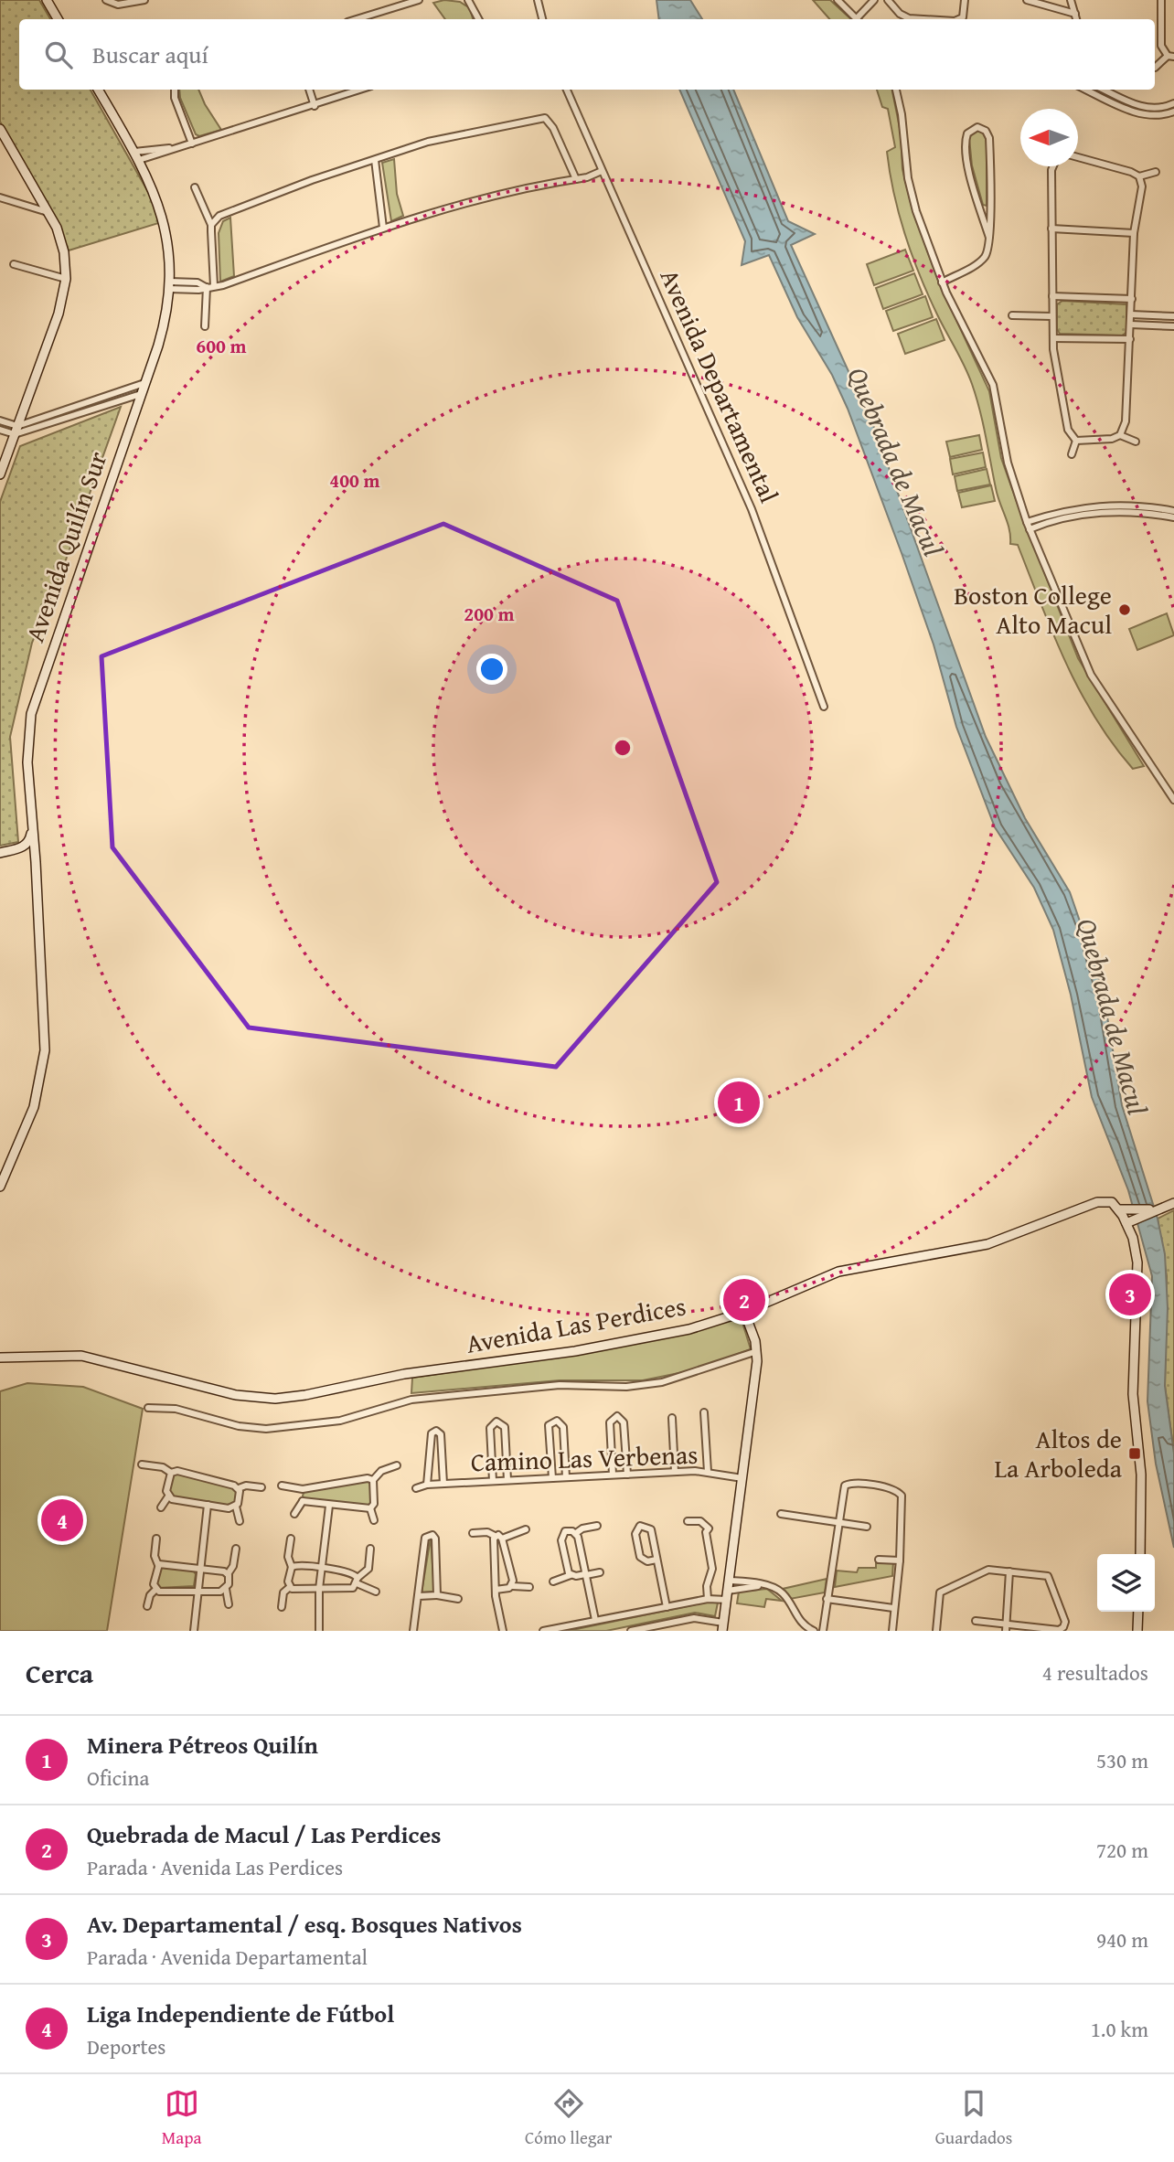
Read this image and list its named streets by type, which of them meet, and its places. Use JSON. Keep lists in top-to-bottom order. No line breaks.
{"streets":{"street":["Avenida Departamental","Avenida Quilín Sur","Avenida Las Perdices","Camino Las Verbenas"]},"water":["Quebrada de Macul"],"places":{"other":["Boston College Alto Macul"],"transit":["Altos de La Arboleda"]},"north":"left","page":{"search":"Buscar aquí","pins":["1","3","2","4"],"heading":["Cerca","4 resultados"],"list":[{"mark":"1","name":"Minera Pétreos Quilín","note":"Oficina","value":"530 m"},{"mark":"2","name":"Quebrada de Macul / Las Perdices","note":"Parada · Avenida Las Perdices","value":"720 m"},{"mark":"3","name":"Av. Departamental / esq. Bosques Nativos","note":"Parada · Avenida Departamental","value":"940 m"},{"mark":"4","name":"Liga Independiente de Fútbol","note":"Deportes","value":"1.0 km"}],"nav":["Mapa","Cómo llegar","Guardados"]},"rings":["600 m","400 m","200 m"]}
